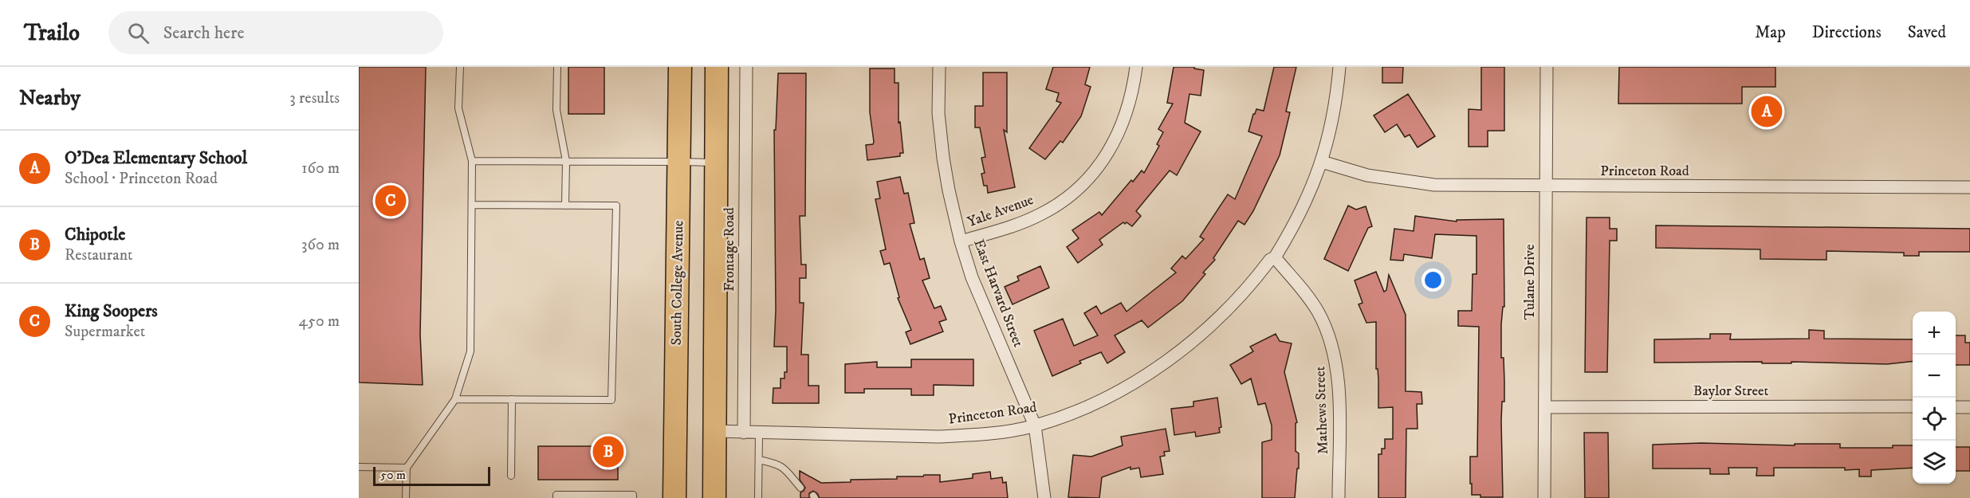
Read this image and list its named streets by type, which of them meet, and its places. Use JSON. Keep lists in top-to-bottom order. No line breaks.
{"streets":{"highway":["South College Avenue"],"street":["Princeton Road","Yale Avenue","Frontage Road","Tulane Drive","East Harvard Street","Baylor Street","Mathews Street"]},"crossings":[["Princeton Road","Frontage Road"],["Princeton Road","Tulane Drive"],["Princeton Road","East Harvard Street"],["Princeton Road","Mathews Street"],["Yale Avenue","East Harvard Street"],["Tulane Drive","Baylor Street"]],"scale_bar":"50 m","page":{"header":"Trailo","search":"Search here","nav":["Map","Directions","Saved"],"heading":["Nearby","3 results"],"pins":["A","C","B"],"list":[{"mark":"A","name":"O'Dea Elementary School","note":"School · Princeton Road","value":"160 m"},{"mark":"B","name":"Chipotle","note":"Restaurant","value":"360 m"},{"mark":"C","name":"King Soopers","note":"Supermarket","value":"450 m"}],"map_buttons":["+","−"],"scale":"50 m"}}
